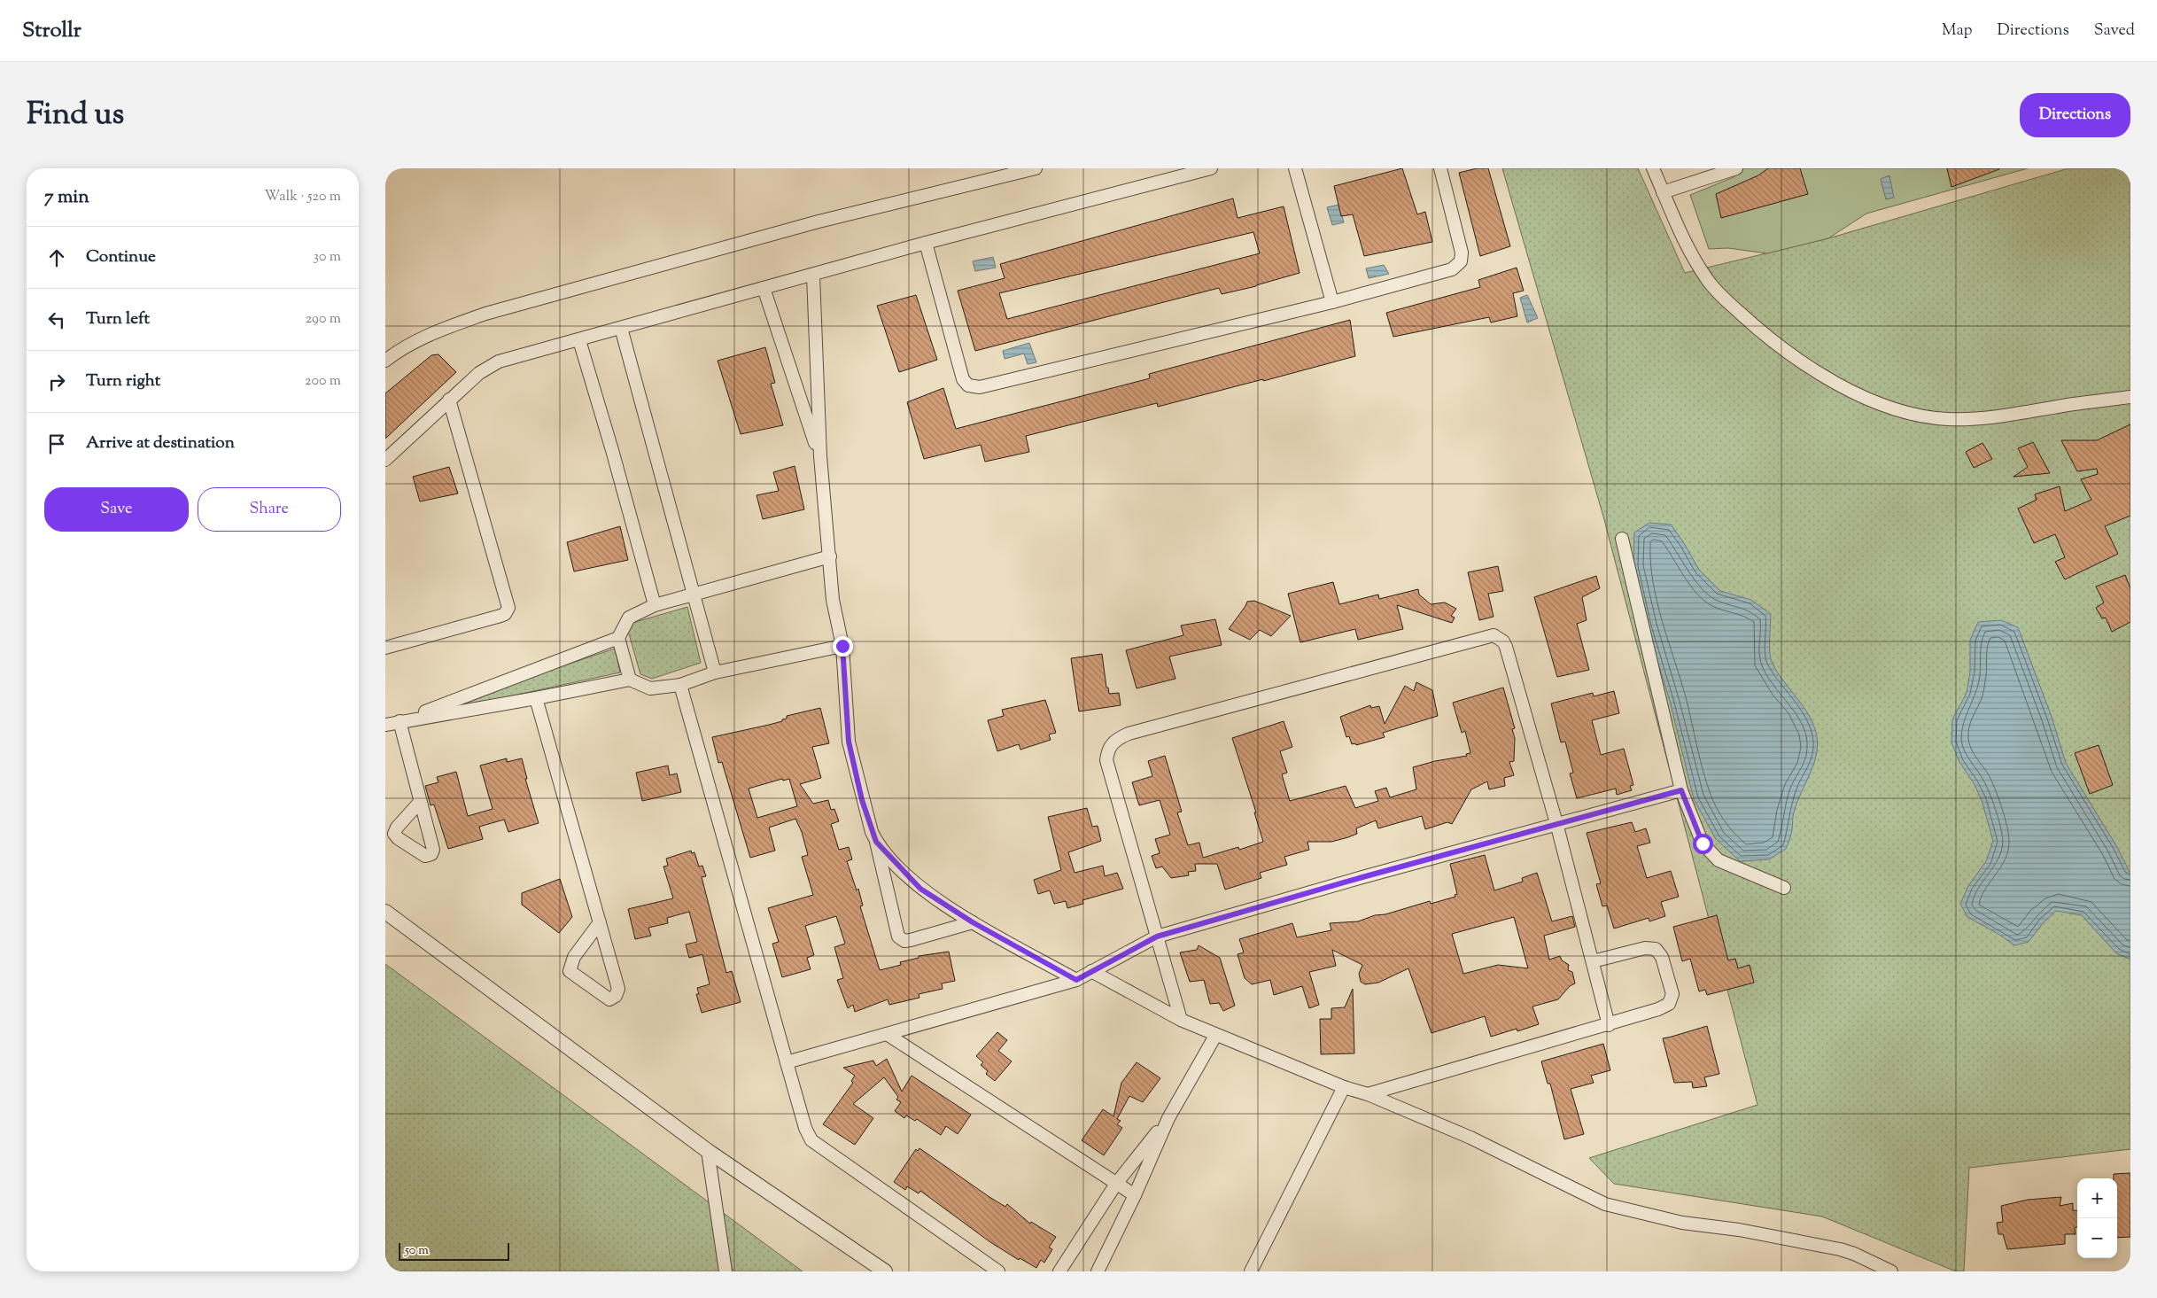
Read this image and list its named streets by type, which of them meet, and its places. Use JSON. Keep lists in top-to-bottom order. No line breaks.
{"scale_bar":"50 m","page":{"header":"Strollr","nav":["Map","Directions","Saved"],"title":"Find us","buttons":["Directions",["Save","Share"]],"heading":["7 min","Walk · 520 m"],"list":[["Continue","30 m"],["Turn left","290 m"],["Turn right","200 m"],"Arrive at destination"],"map_buttons":["+","−"],"scale":"50 m"}}
